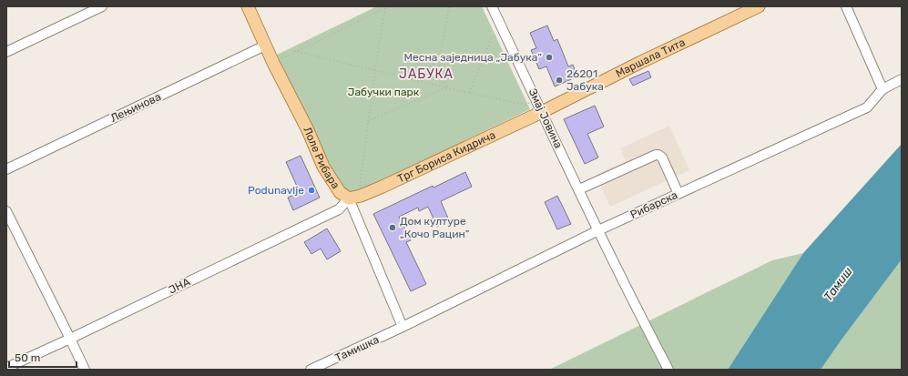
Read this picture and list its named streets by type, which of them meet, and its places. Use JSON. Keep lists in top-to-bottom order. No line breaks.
{"streets":{"main road":["Маршала Тита","Трг Бориса Кидрича","Лоле Рибара"],"street":["Лењинова","Змај Јовина","Рибарска","ЈНА","Тамишка"]},"crossings":[["Маршала Тита","Змај Јовина"],["Маршала Тита","Трг Бориса Кидрича"],["Лењинова","Лоле Рибара"],["Змај Јовина","Трг Бориса Кидрича"],["Змај Јовина","Рибарска"],["Трг Бориса Кидрича","Лоле Рибара"],["Трг Бориса Кидрича","ЈНА"],["Лоле Рибара","Рибарска"],["Лоле Рибара","ЈНА"],["Лоле Рибара","Тамишка"],["Рибарска","Тамишка"]],"districts":["ЈАБУКА"],"water":["Тамиш"],"parks":["Јабучки парк"],"places":["Месна заједница „Јабука”","26201 Јабука","Podunavlje","Дом културе „Кочо Рацин”"],"scale_bar":"50 m"}
